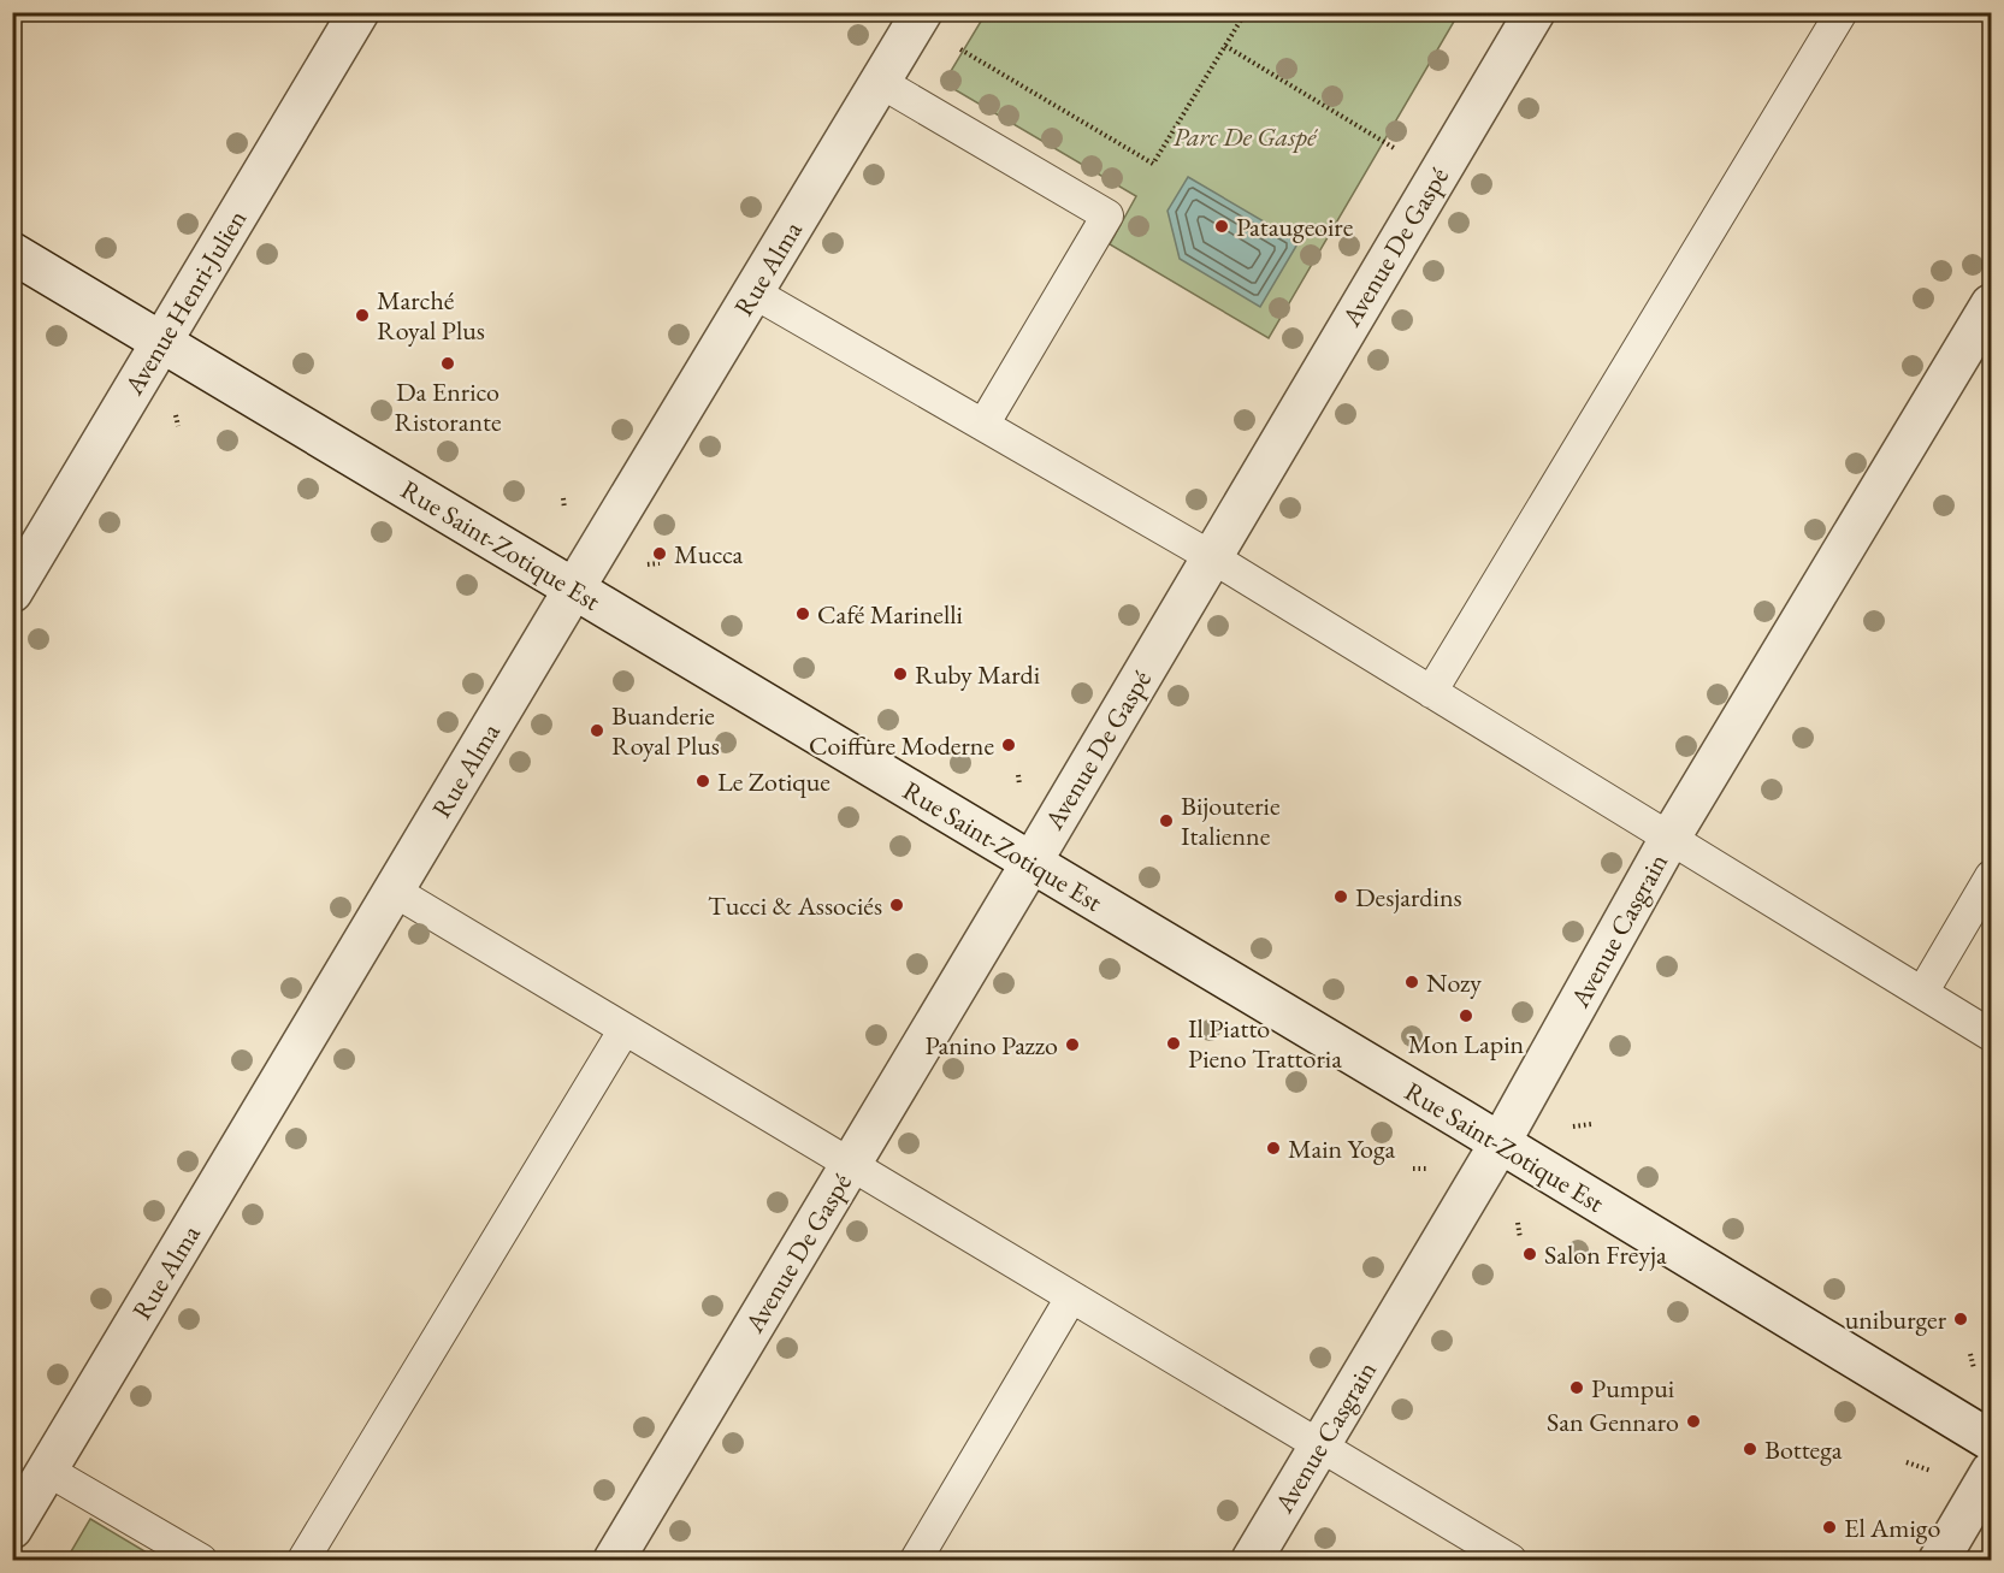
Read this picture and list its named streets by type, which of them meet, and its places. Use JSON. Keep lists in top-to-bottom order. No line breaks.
{"streets":{"street":["Avenue De Gaspé","Rue Alma","Avenue Henri-Julien","Rue Saint-Zotique Est","Avenue Casgrain"]},"crossings":[["Avenue De Gaspé","Rue Saint-Zotique Est"],["Rue Alma","Rue Saint-Zotique Est"],["Avenue Henri-Julien","Rue Saint-Zotique Est"],["Rue Saint-Zotique Est","Avenue Casgrain"]],"parks":["Parc De Gaspé"],"places":["Pataugeoire","Marché Royal Plus","Da Enrico Ristorante","Mucca","Café Marinelli","Ruby Mardi","Buanderie Royal Plus","Coiffure Moderne","Le Zotique","Bijouterie Italienne","Desjardins","Tucci & Associés","Nozy","Mon Lapin","Il Piatto Pieno Trattoria","Panino Pazzo","Main Yoga","Salon Freyja","uniburger","Pumpui","San Gennaro","Bottega","El Amigo"]}
